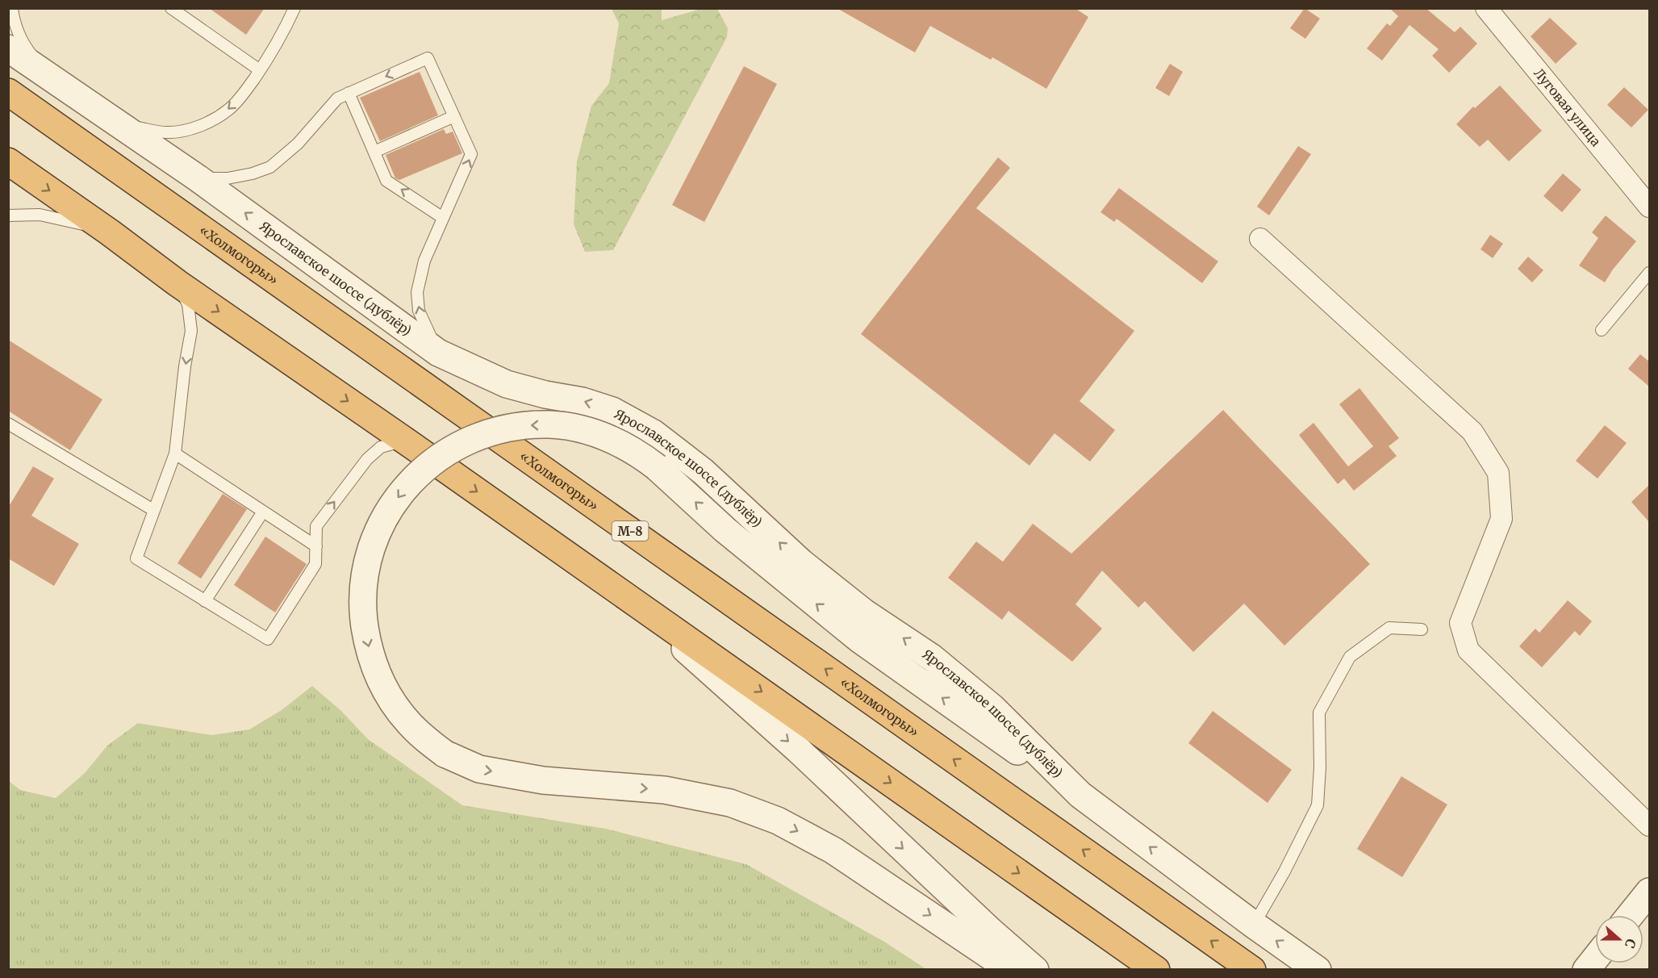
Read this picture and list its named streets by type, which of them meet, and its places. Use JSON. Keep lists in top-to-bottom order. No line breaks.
{"streets":{"highway":["«Холмогоры»","М-8"],"street":["Луговая улица","Ярославское шоссе (дублёр)"]},"north":"right"}
